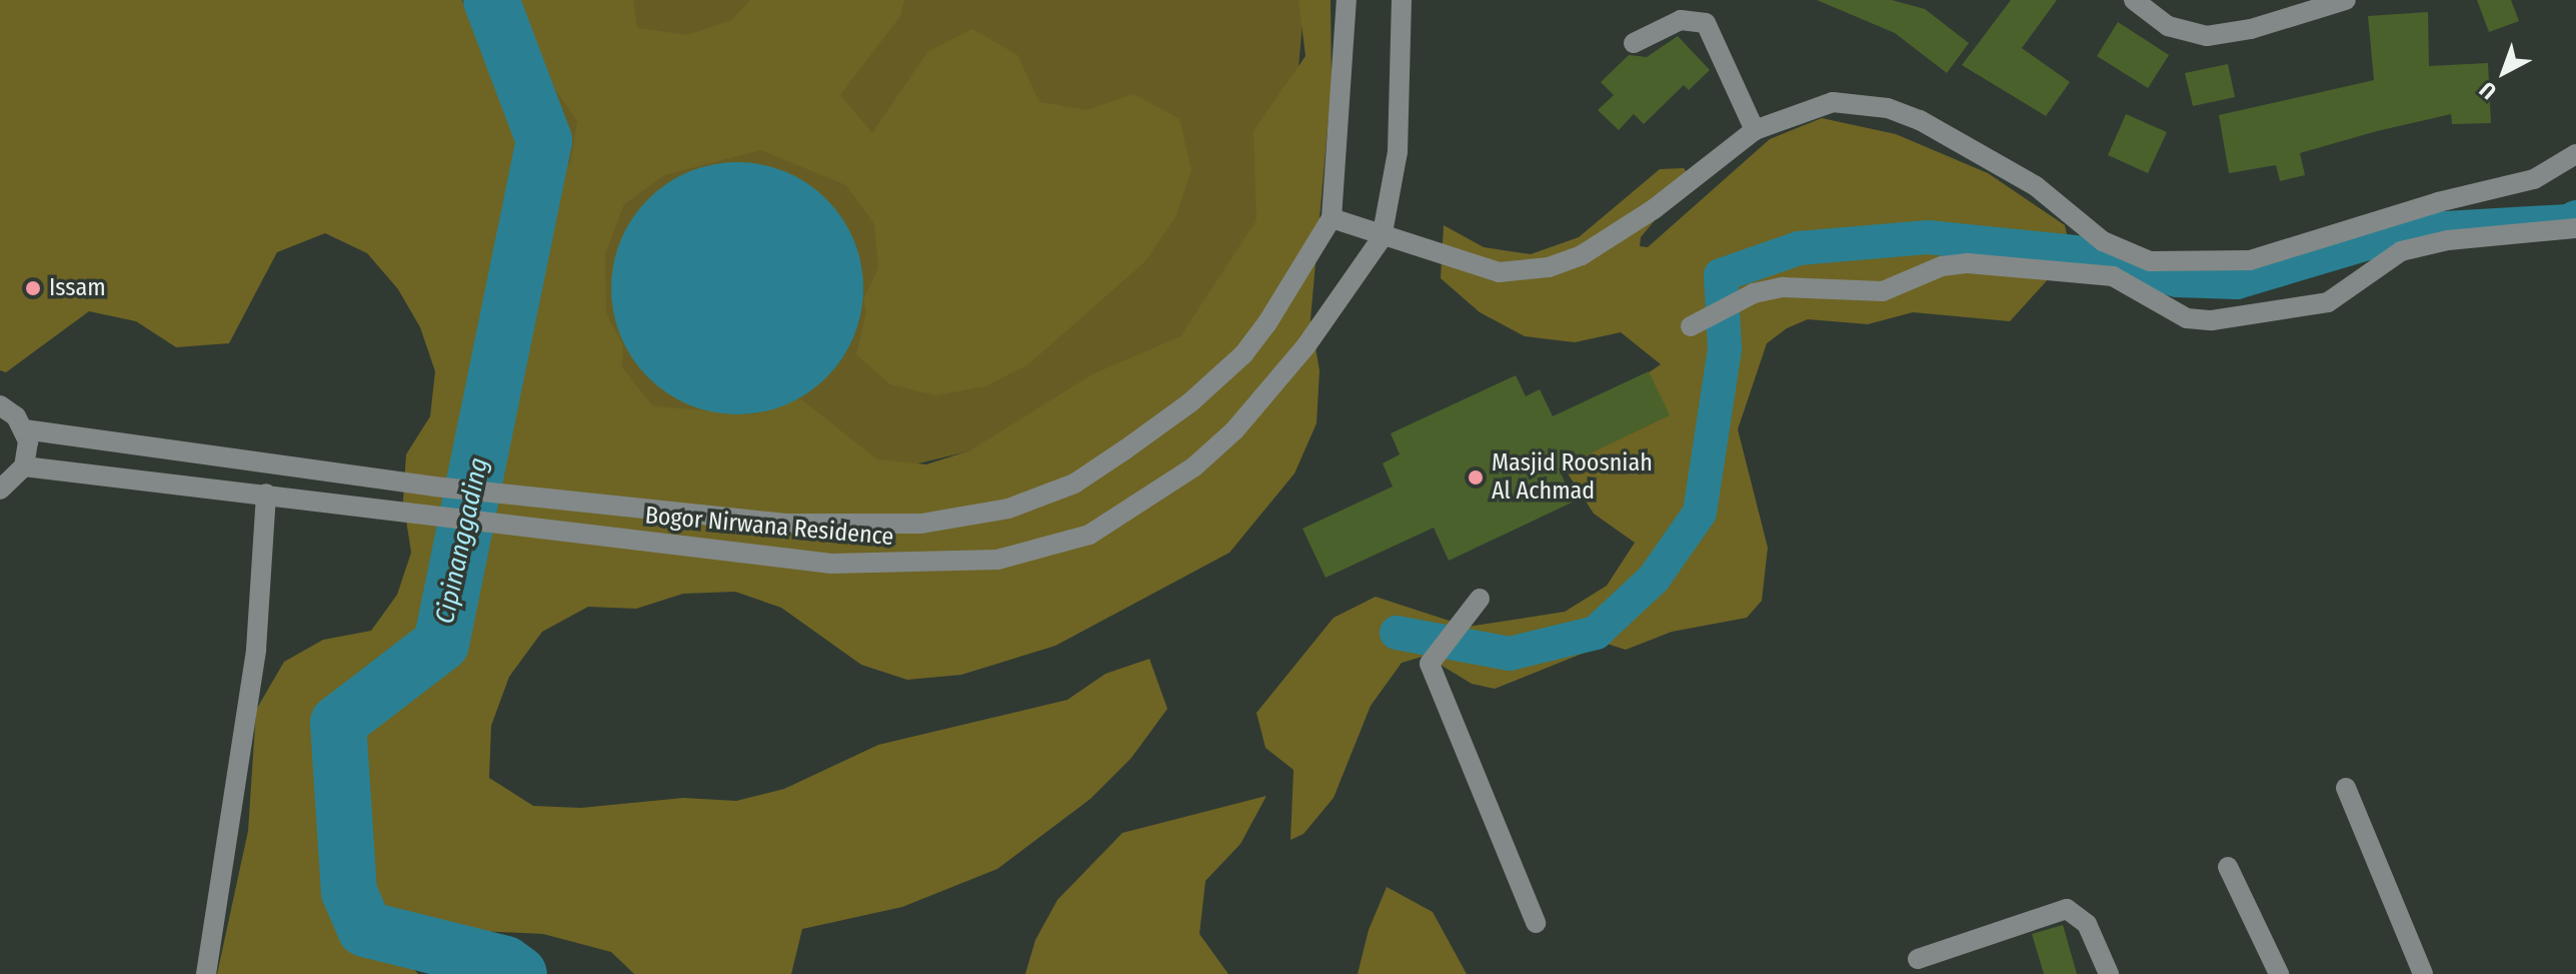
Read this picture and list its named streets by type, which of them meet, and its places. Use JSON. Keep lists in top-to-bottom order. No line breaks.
{"streets":{"street":["Bogor Nirwana Residence"]},"water":["Cipinanggading"],"places":["Issam","Masjid Roosniah Al Achmad"],"north":"bottom left"}
